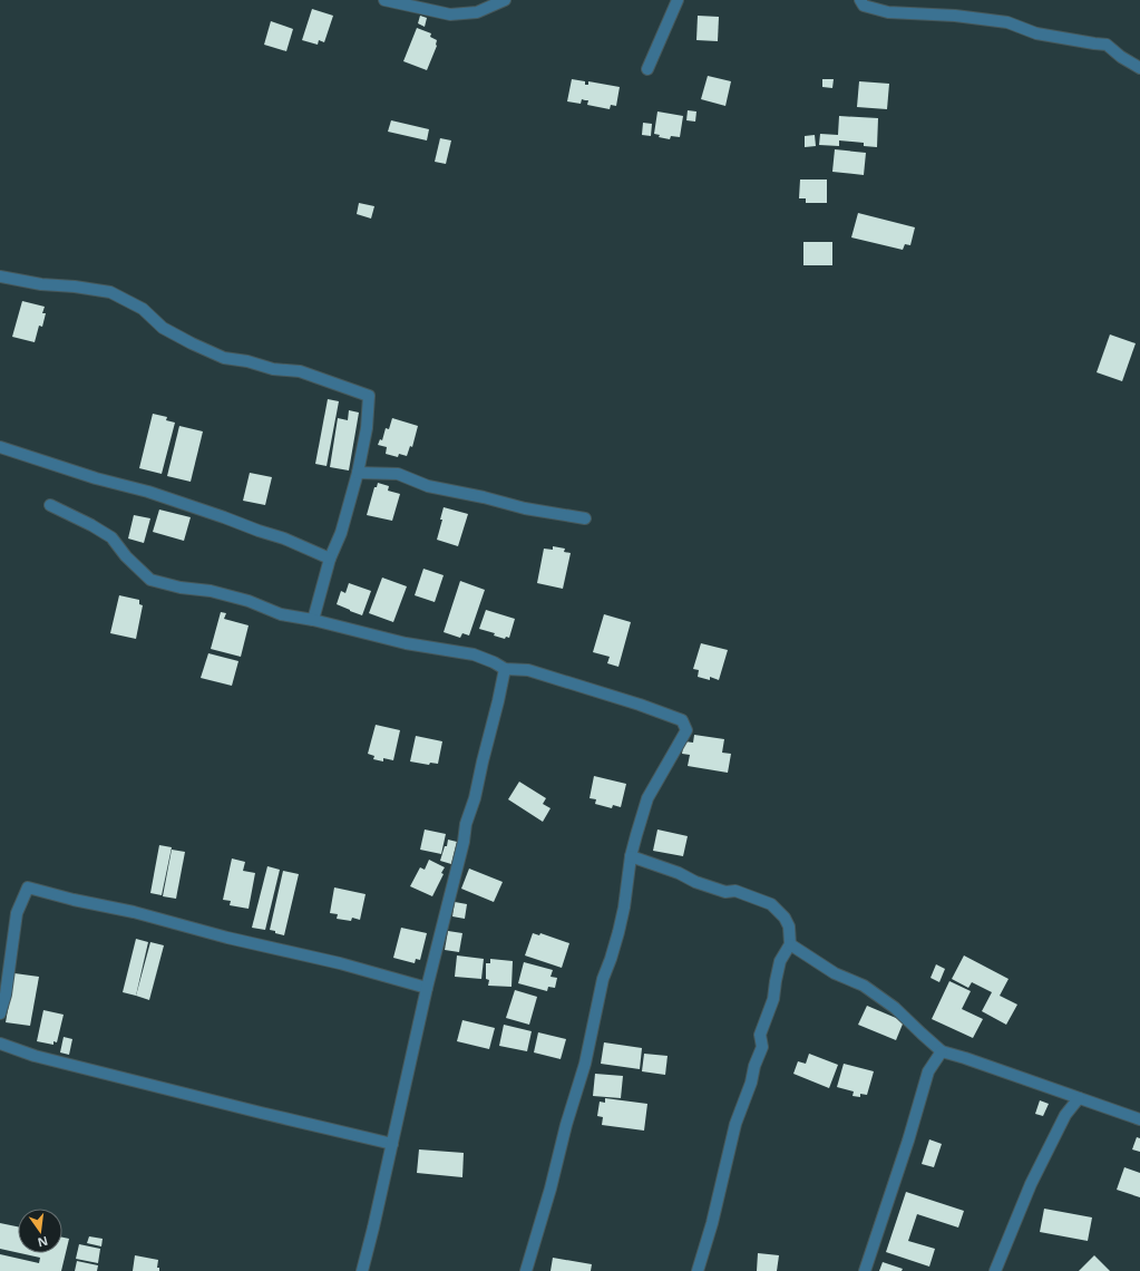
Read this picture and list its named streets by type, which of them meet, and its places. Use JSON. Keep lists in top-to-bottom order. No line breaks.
{"north":"bottom"}
